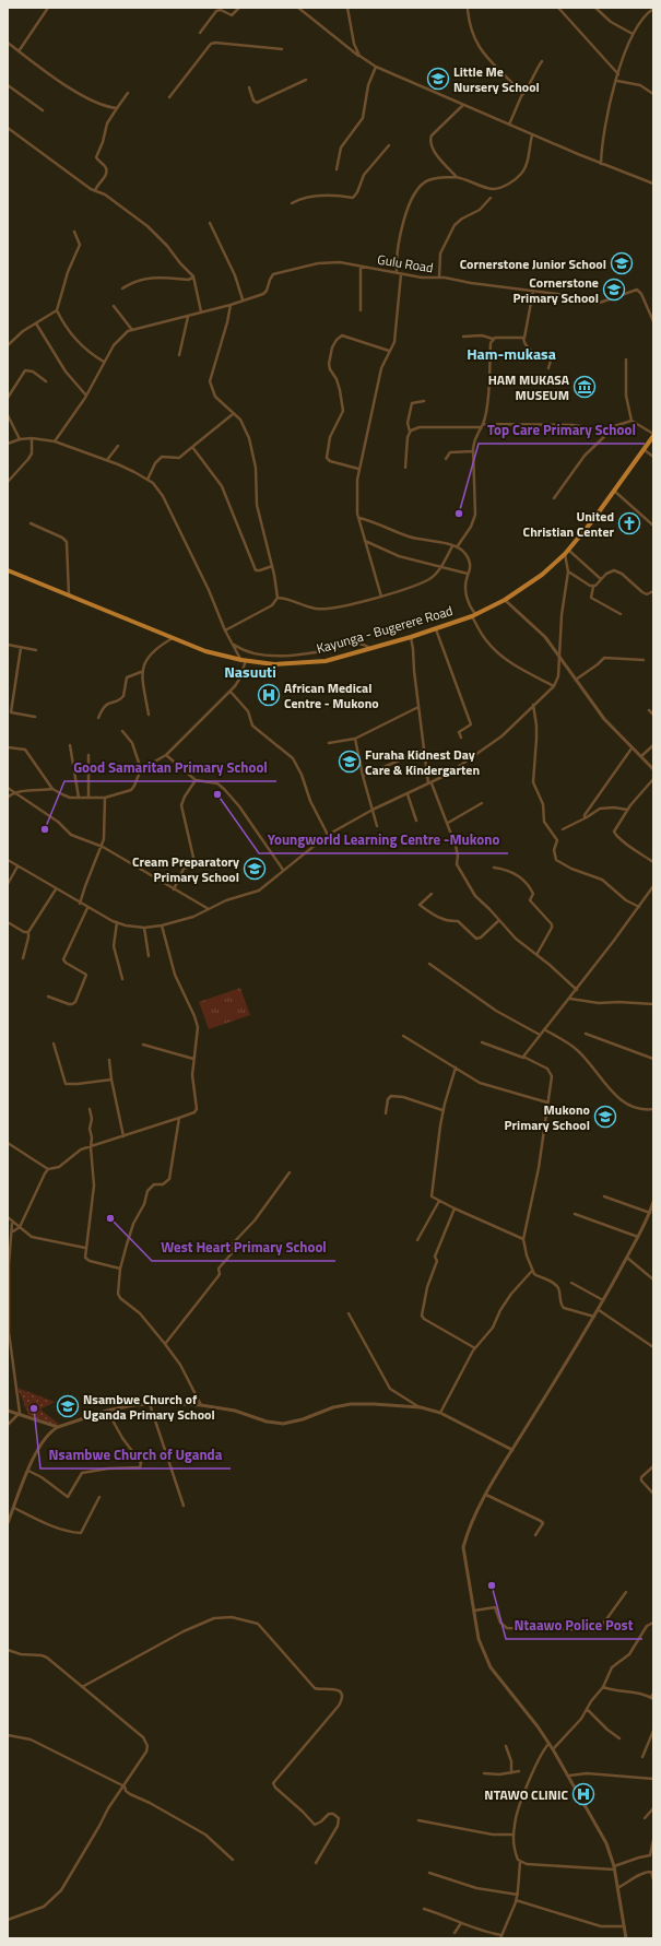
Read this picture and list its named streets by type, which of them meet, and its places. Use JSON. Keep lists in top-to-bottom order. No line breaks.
{"streets":{"main road":["Kayunga - Bugerere Road"],"street":["Gulu Road"]},"districts":["Ham-mukasa","Nasuuti"],"places":{"school or university":["Little Me Nursery School","Cornerstone Junior School","Cornerstone Primary School","Furaha Kidnest Day Care & Kindergarten","Cream Preparatory Primary School","Mukono Primary School","Nsambwe Church of Uganda Primary School"],"museum":["HAM MUKASA MUSEUM"],"other":["Top Care Primary School","Youngworld Learning Centre -Mukono","Good Samaritan Primary School","West Heart Primary School","Nsambwe Church of Uganda","Ntaawo Police Post"],"church":["United Christian Center"],"hospital":["African Medical Centre - Mukono","NTAWO CLINIC"]}}
